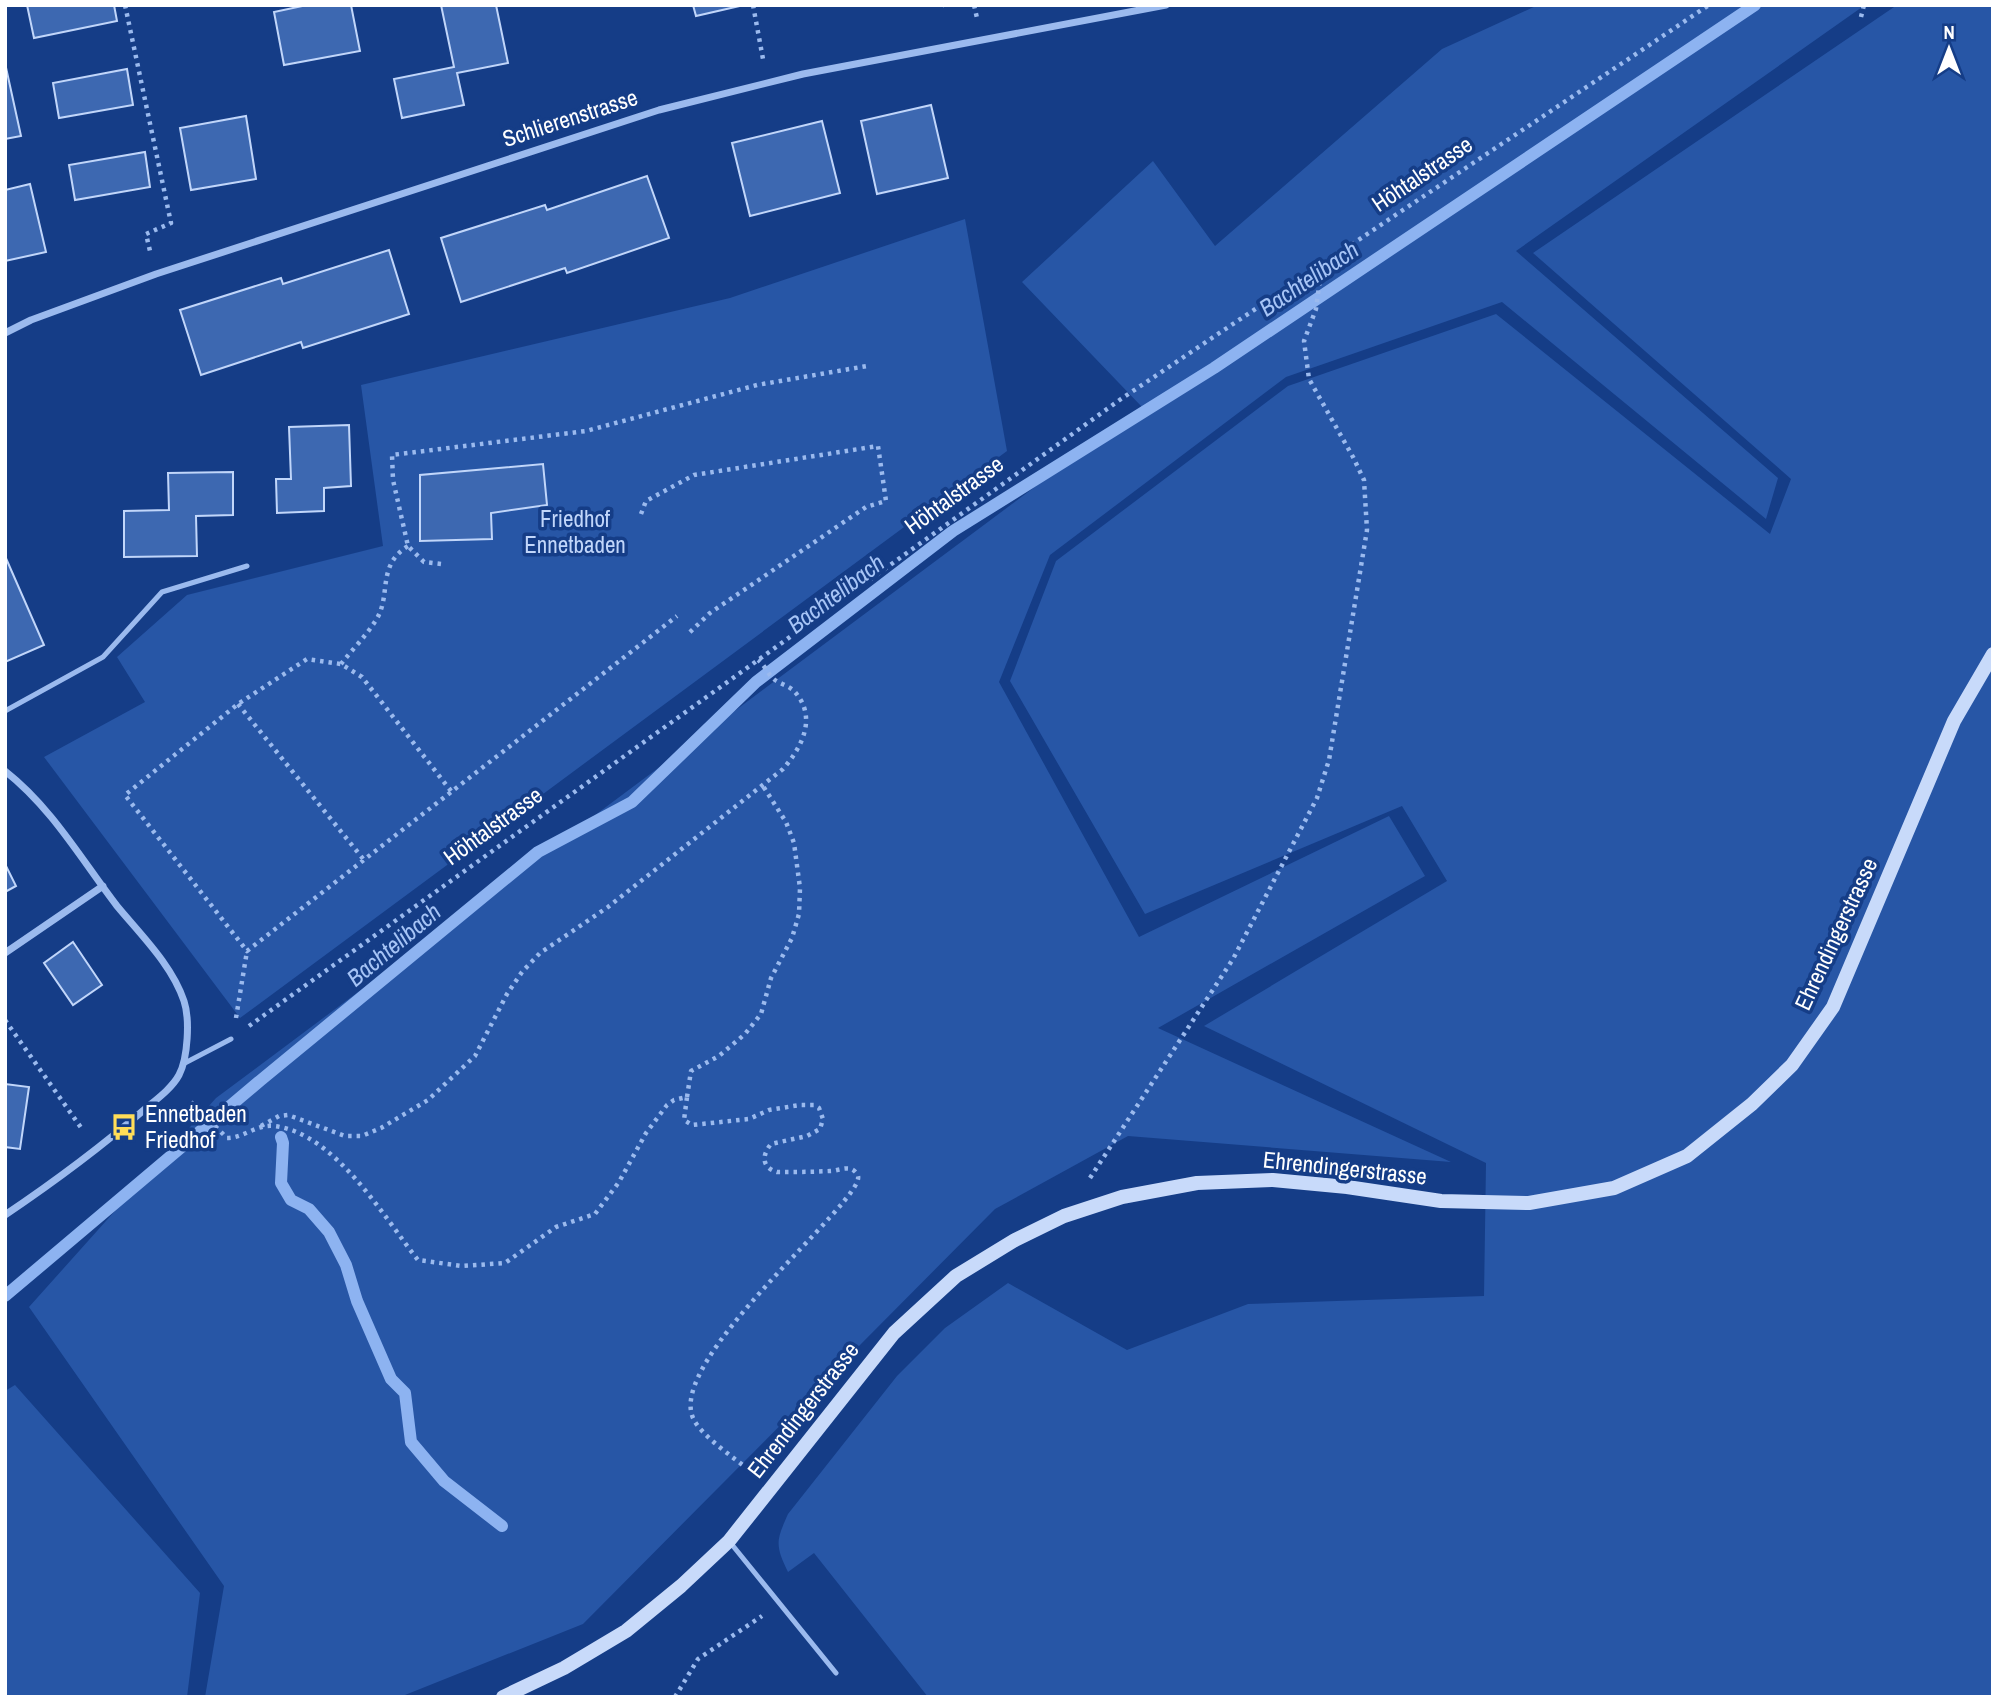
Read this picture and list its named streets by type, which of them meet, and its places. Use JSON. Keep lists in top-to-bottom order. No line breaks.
{"streets":{"main road":["Ehrendingerstrasse"],"street":["Schlierenstrasse"],"path":["Höhtalstrasse"]},"water":["Bachtelibach"],"parks":["Friedhof Ennetbaden"],"places":{"bus stop":["Ennetbaden Friedhof"]},"north":"top"}
